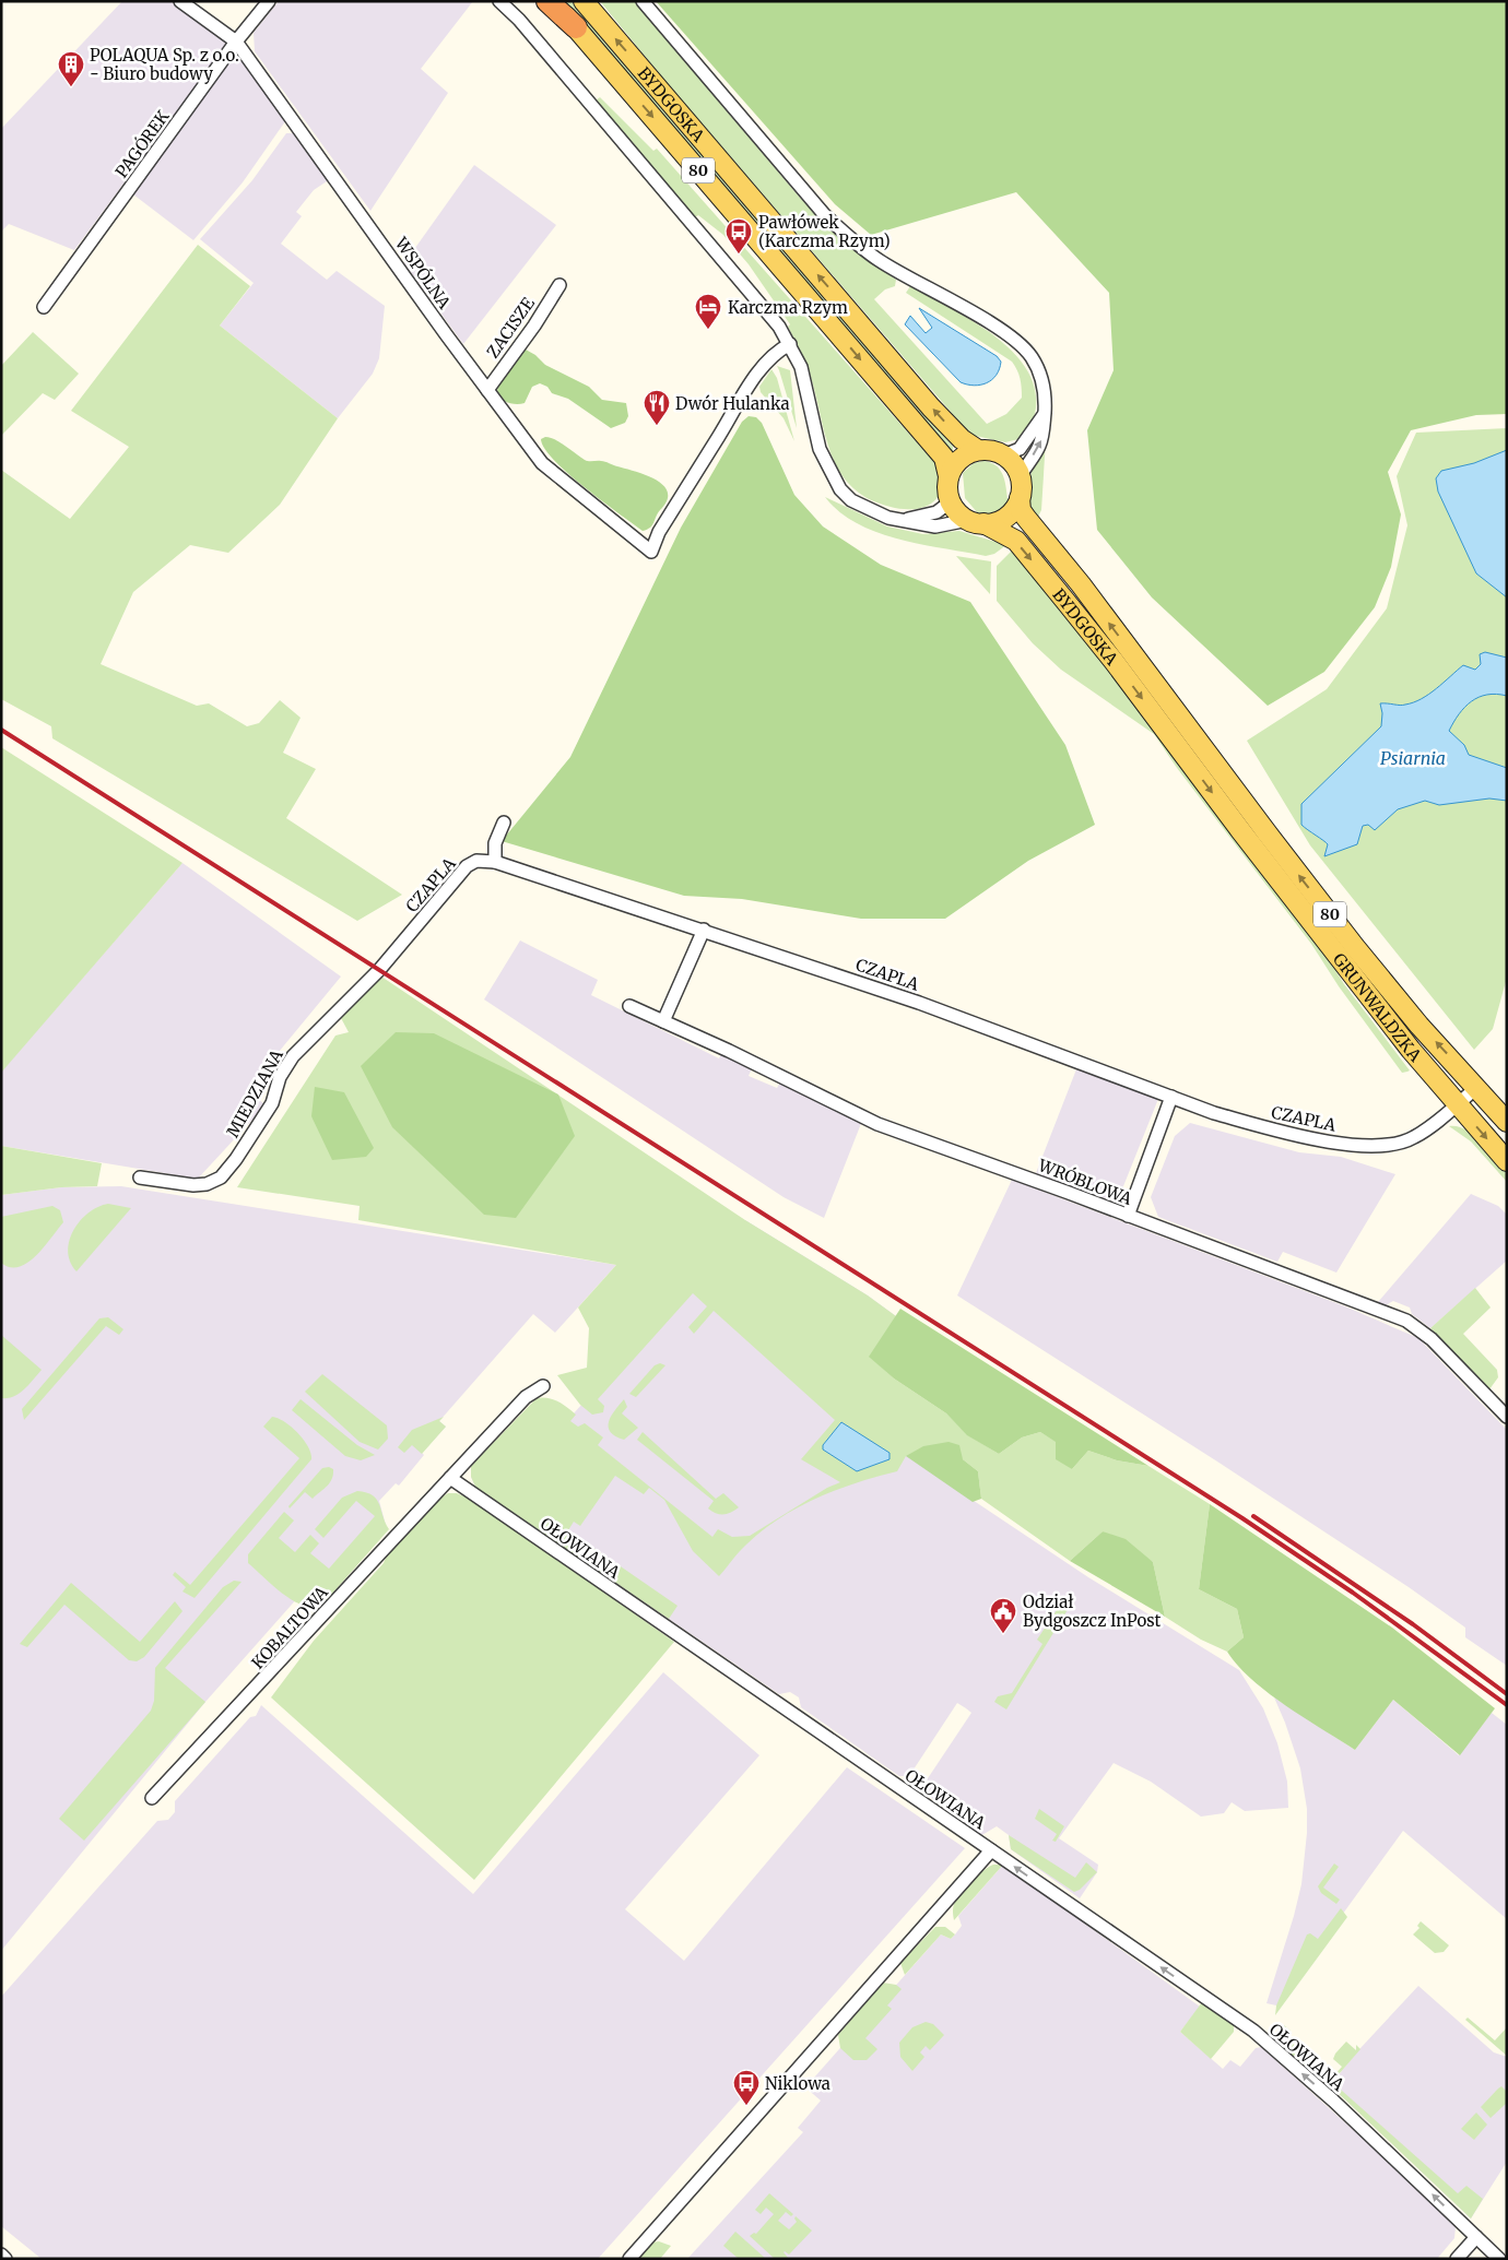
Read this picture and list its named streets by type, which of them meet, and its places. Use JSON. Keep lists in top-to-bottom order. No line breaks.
{"streets":{"main road":["BYDGOSKA","80","GRUNWALDZKA"],"street":["PAGÓREK","WSPÓLNA","ZACISZE","CZAPLA","MIEDZIANA","WRÓBLOWA","OŁOWIANA","KOBALTOWA"]},"crossings":[["BYDGOSKA","80"],["BYDGOSKA","GRUNWALDZKA"],["PAGÓREK","WSPÓLNA"],["WSPÓLNA","ZACISZE"],["CZAPLA","GRUNWALDZKA"],["CZAPLA","MIEDZIANA"],["OŁOWIANA","KOBALTOWA"]],"one_way":["OŁOWIANA"],"water":["Psiarnia"],"places":{"building":["POLAQUA Sp. z o.o. - Biuro budowy"],"bus stop":["Pawłówek (Karczma Rzym)","Niklowa"],"hotel":["Karczma Rzym"],"restaurant":["Dwór Hulanka"],"public building":["Odział Bydgoszcz InPost"]}}
